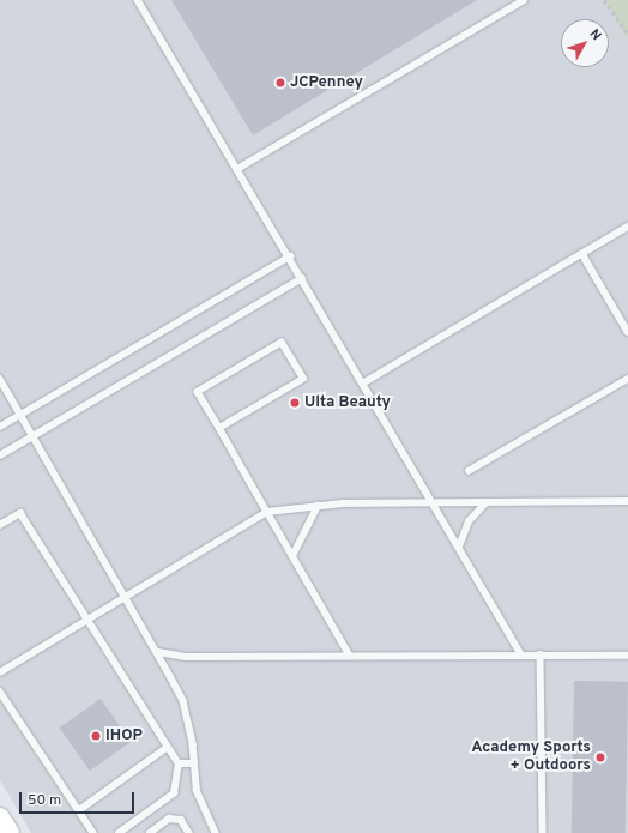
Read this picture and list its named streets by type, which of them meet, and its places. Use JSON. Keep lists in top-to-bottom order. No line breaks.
{"places":["JCPenney","Ulta Beauty","IHOP","Academy Sports + Outdoors"],"scale_bar":"50 m","north":"top right"}
